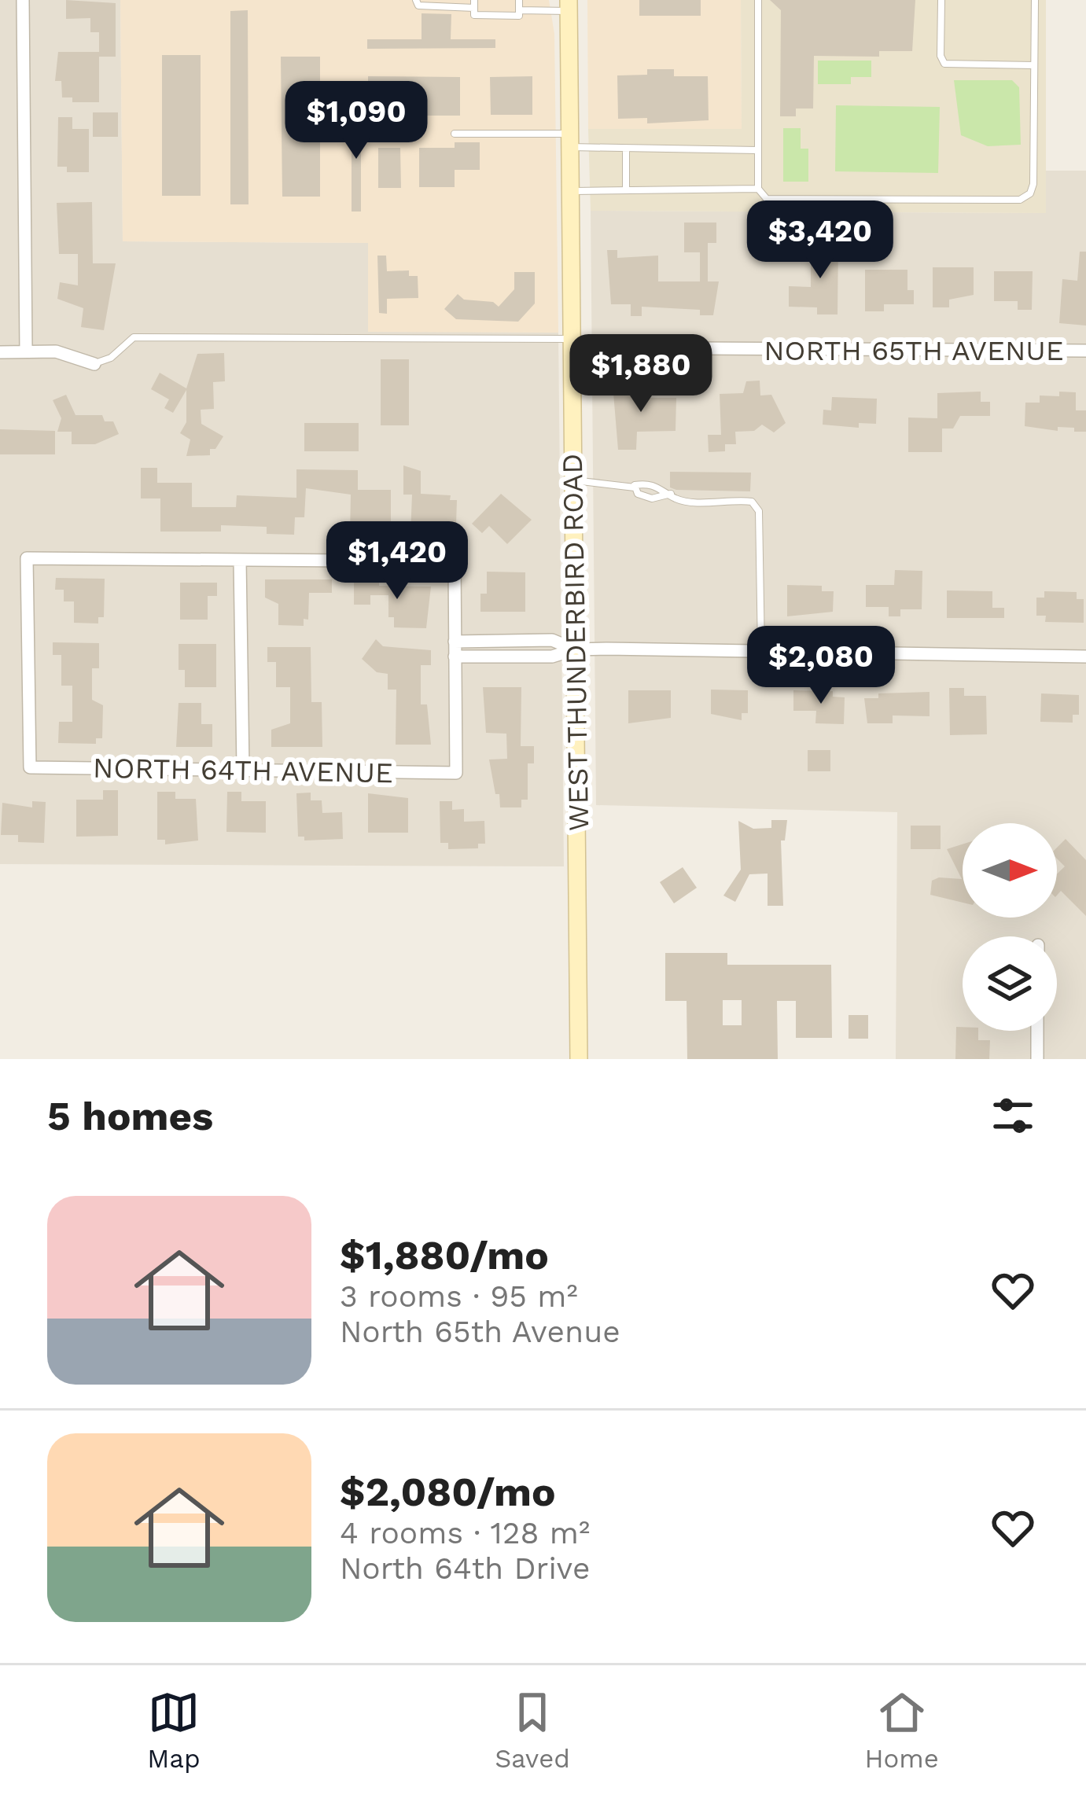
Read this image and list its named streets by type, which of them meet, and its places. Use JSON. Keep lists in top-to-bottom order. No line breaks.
{"streets":{"main road":["WEST THUNDERBIRD ROAD"],"street":["NORTH 65TH AVENUE","NORTH 64TH AVENUE"]},"crossings":[["NORTH 65TH AVENUE","WEST THUNDERBIRD ROAD"]],"north":"right","page":{"price":["$1,090","$3,420","$1,880","$1,420","$2,080"],"heading":"5 homes","list":[{"name":"$1,880/mo","note":"3 rooms · 95 m² · North 65th Avenue"},{"name":"$2,080/mo","note":"4 rooms · 128 m² · North 64th Drive"}],"tabs":["Map","Saved","Home"]}}
